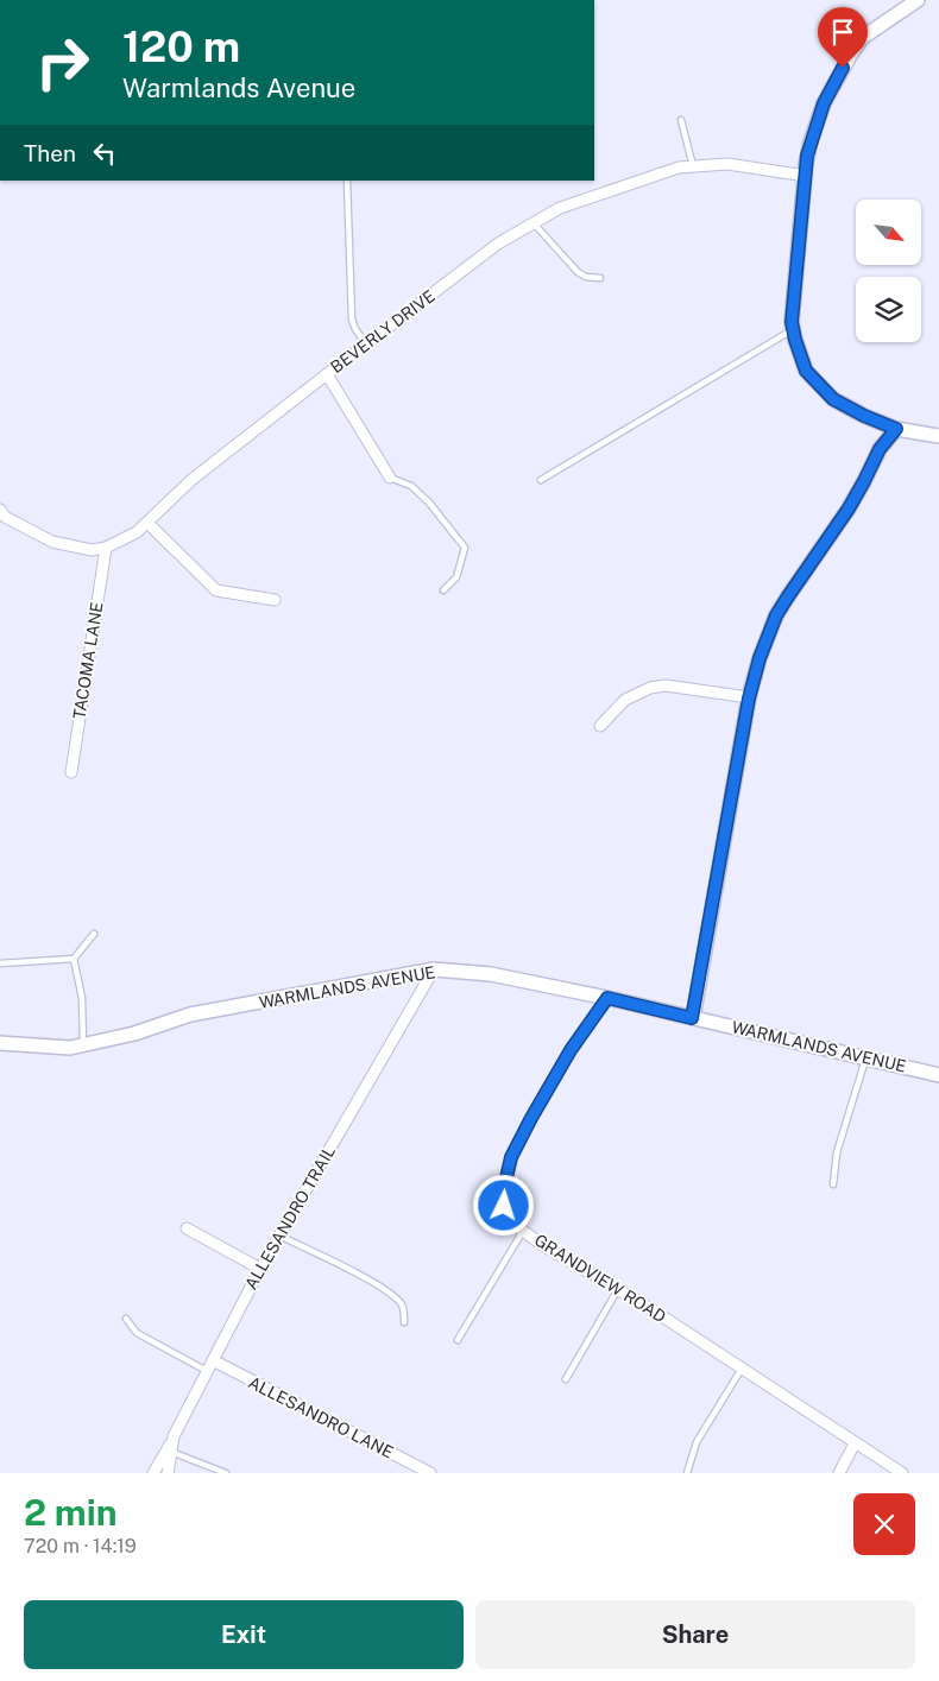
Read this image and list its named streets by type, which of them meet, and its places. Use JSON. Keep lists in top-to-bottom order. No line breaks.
{"streets":{"street":["BEVERLY DRIVE","TACOMA LANE","WARMLANDS AVENUE","ALLESANDRO TRAIL","GRANDVIEW ROAD","ALLESANDRO LANE"]},"crossings":[["BEVERLY DRIVE","TACOMA LANE"],["WARMLANDS AVENUE","ALLESANDRO TRAIL"],["WARMLANDS AVENUE","GRANDVIEW ROAD"],["ALLESANDRO TRAIL","ALLESANDRO LANE"]],"north":"bottom right","page":{"turn":["120 m","Warmlands Avenue"],"then":"Then","heading":["2 min","720 m · 14:19"],"buttons":["Exit","Share"]}}
